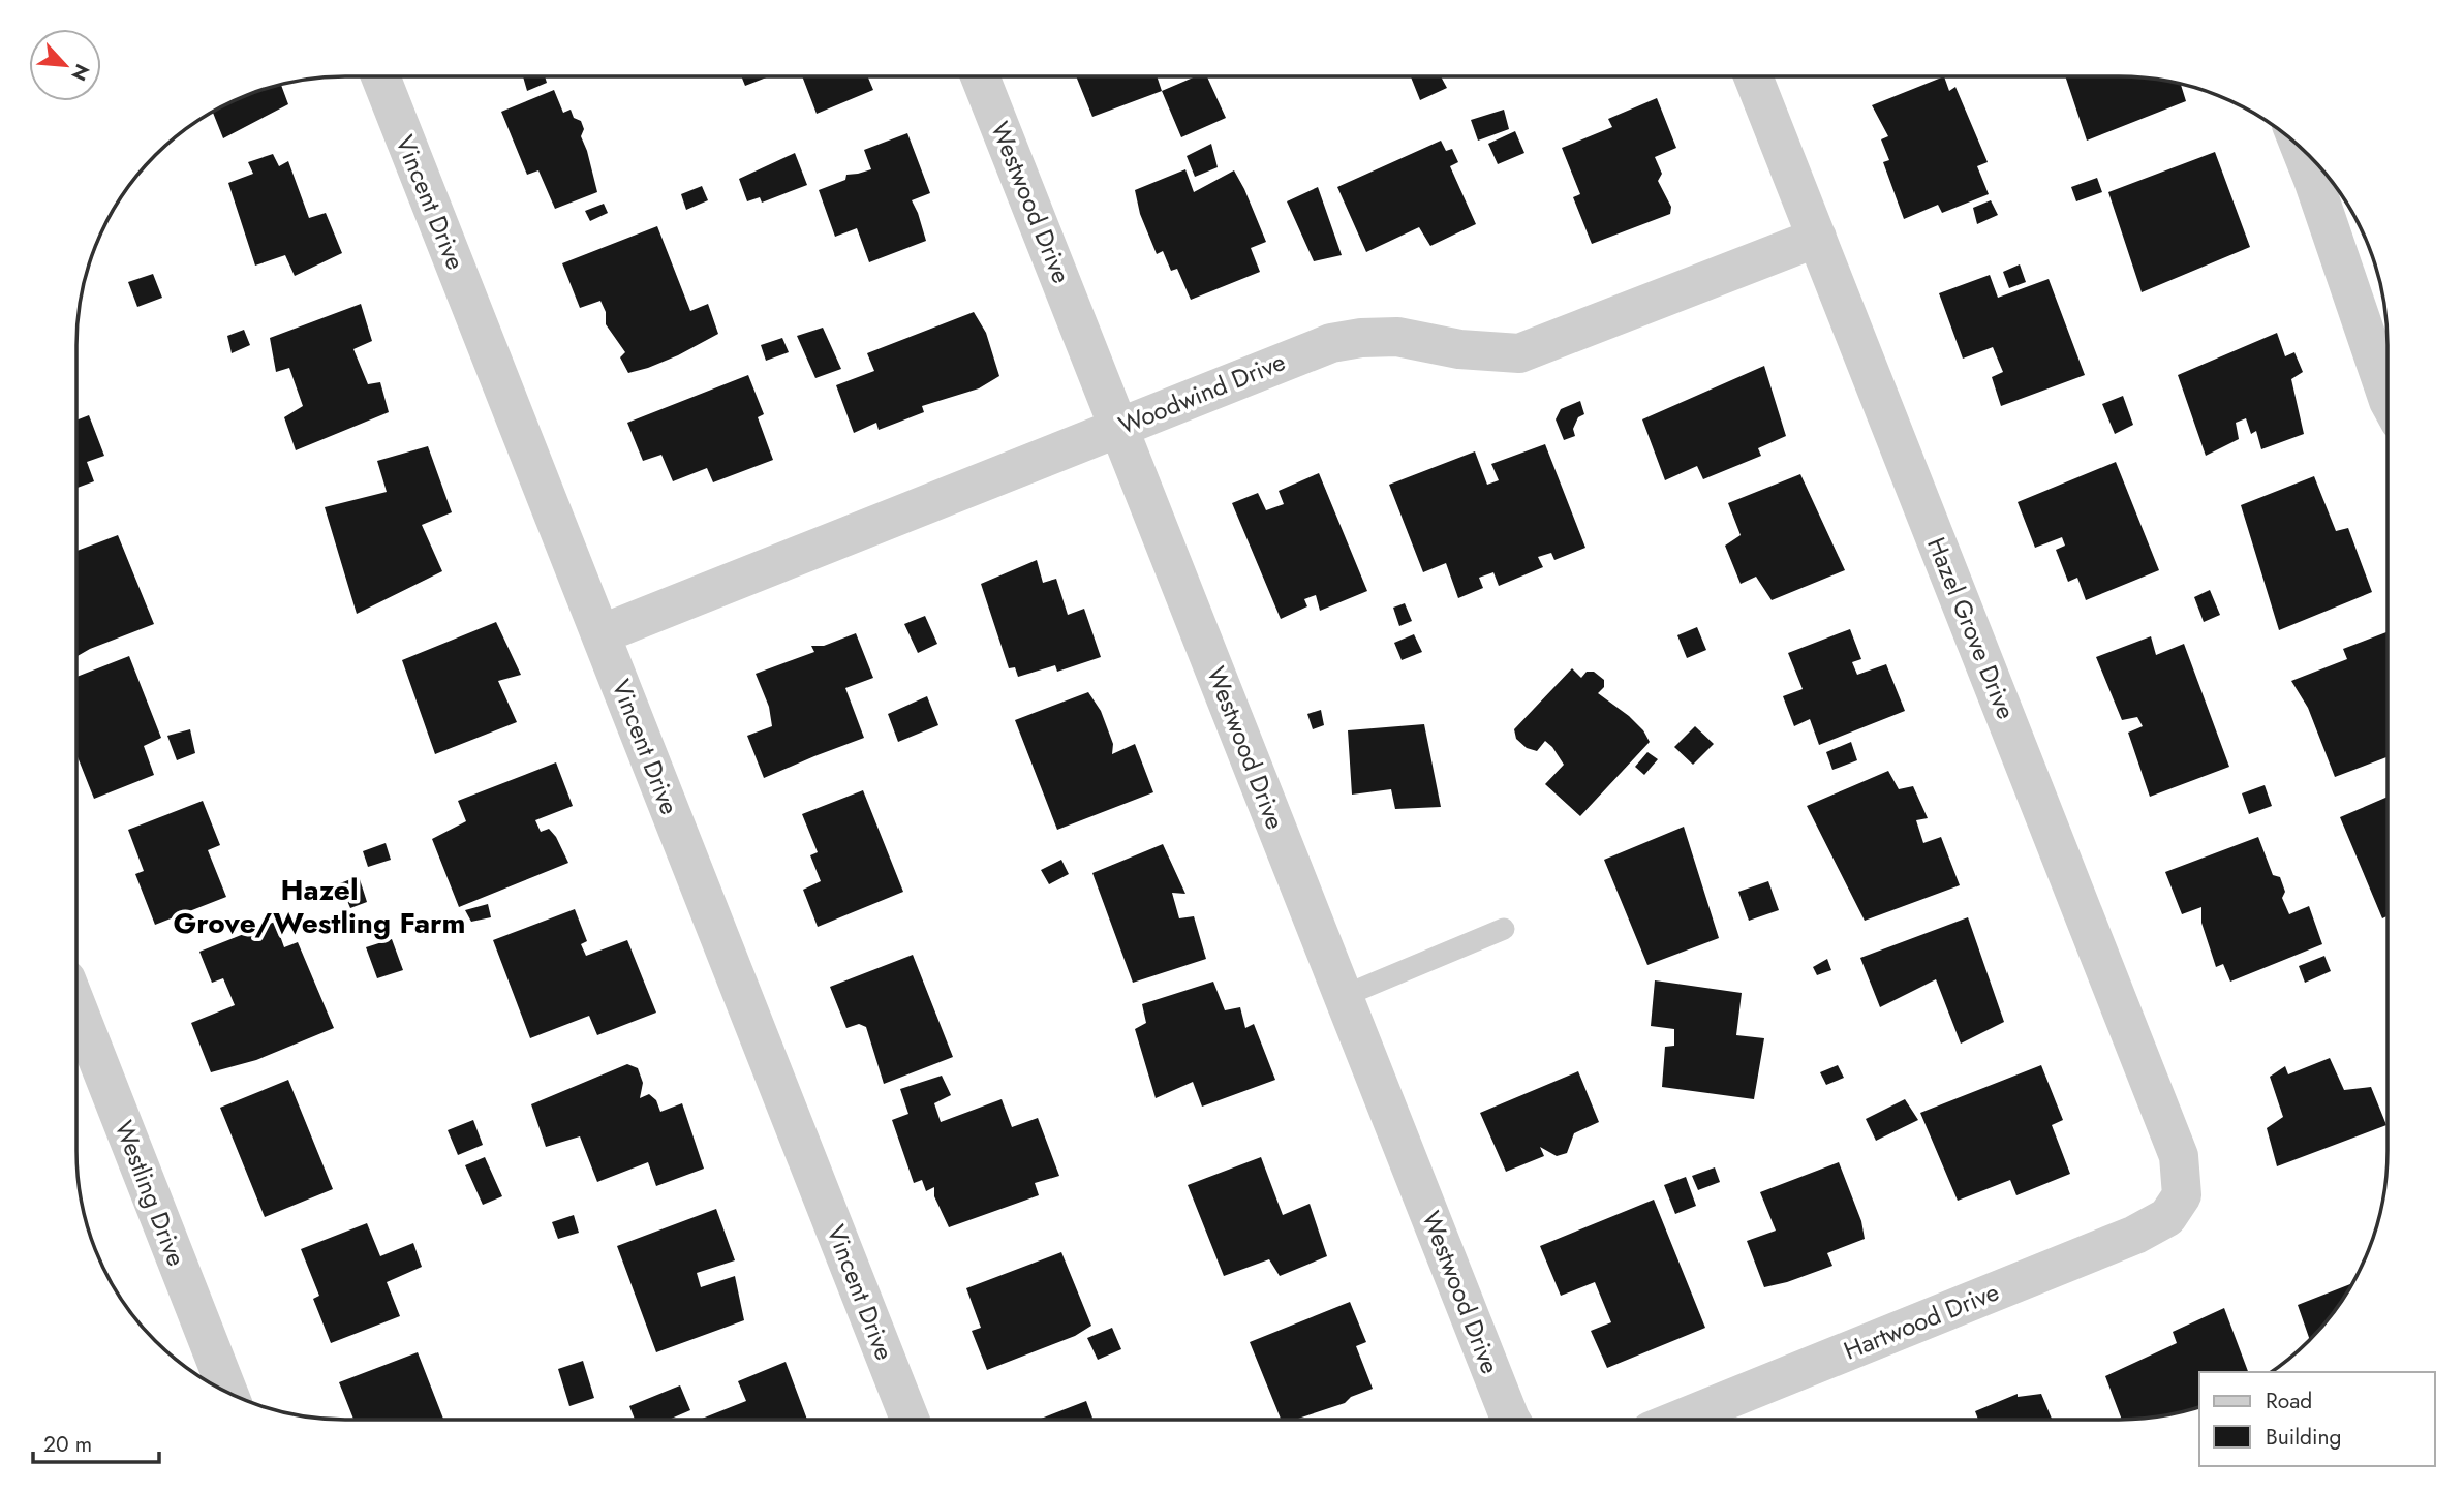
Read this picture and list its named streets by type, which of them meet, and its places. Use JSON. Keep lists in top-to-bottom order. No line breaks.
{"streets":{"street":["Vincent Drive","Westwood Drive","Woodwind Drive","Hazel Grove Drive","Westling Drive","Hartwood Drive"]},"crossings":[["Vincent Drive","Woodwind Drive"],["Westwood Drive","Woodwind Drive"],["Woodwind Drive","Hazel Grove Drive"],["Hazel Grove Drive","Hartwood Drive"]],"districts":["Hazel Grove/Westling Farm"],"legend":["Road","Building"],"scale_bar":"20 m","north":"bottom right"}
